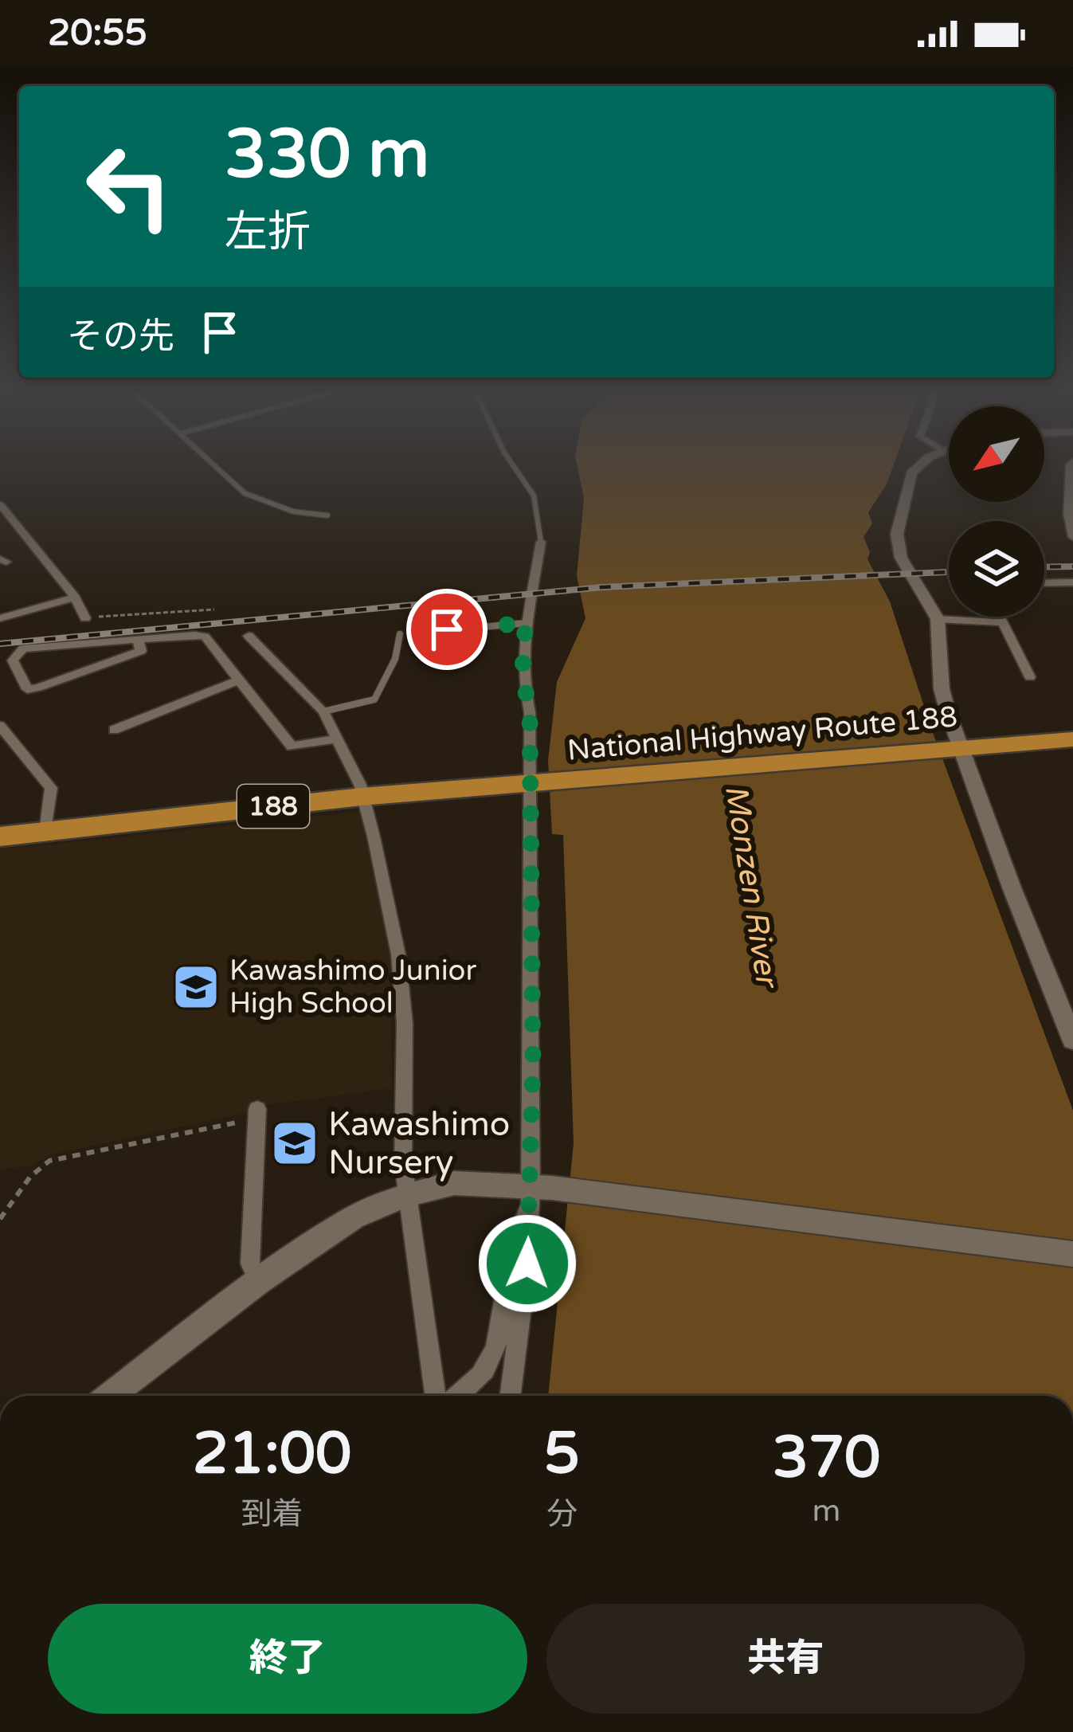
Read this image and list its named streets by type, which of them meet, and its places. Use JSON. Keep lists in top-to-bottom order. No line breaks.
{"streets":{"highway":["National Highway Route 188","188"]},"water":["Monzen River"],"places":{"school or university":["Kawashimo Junior High School","Kawashimo Nursery"]},"north":"bottom left","page":{"status":"20:55","turn":["330 m","左折"],"then":"その先","eta":["21:00","到着","5","分","370","m"],"buttons":["終了","共有"]}}
